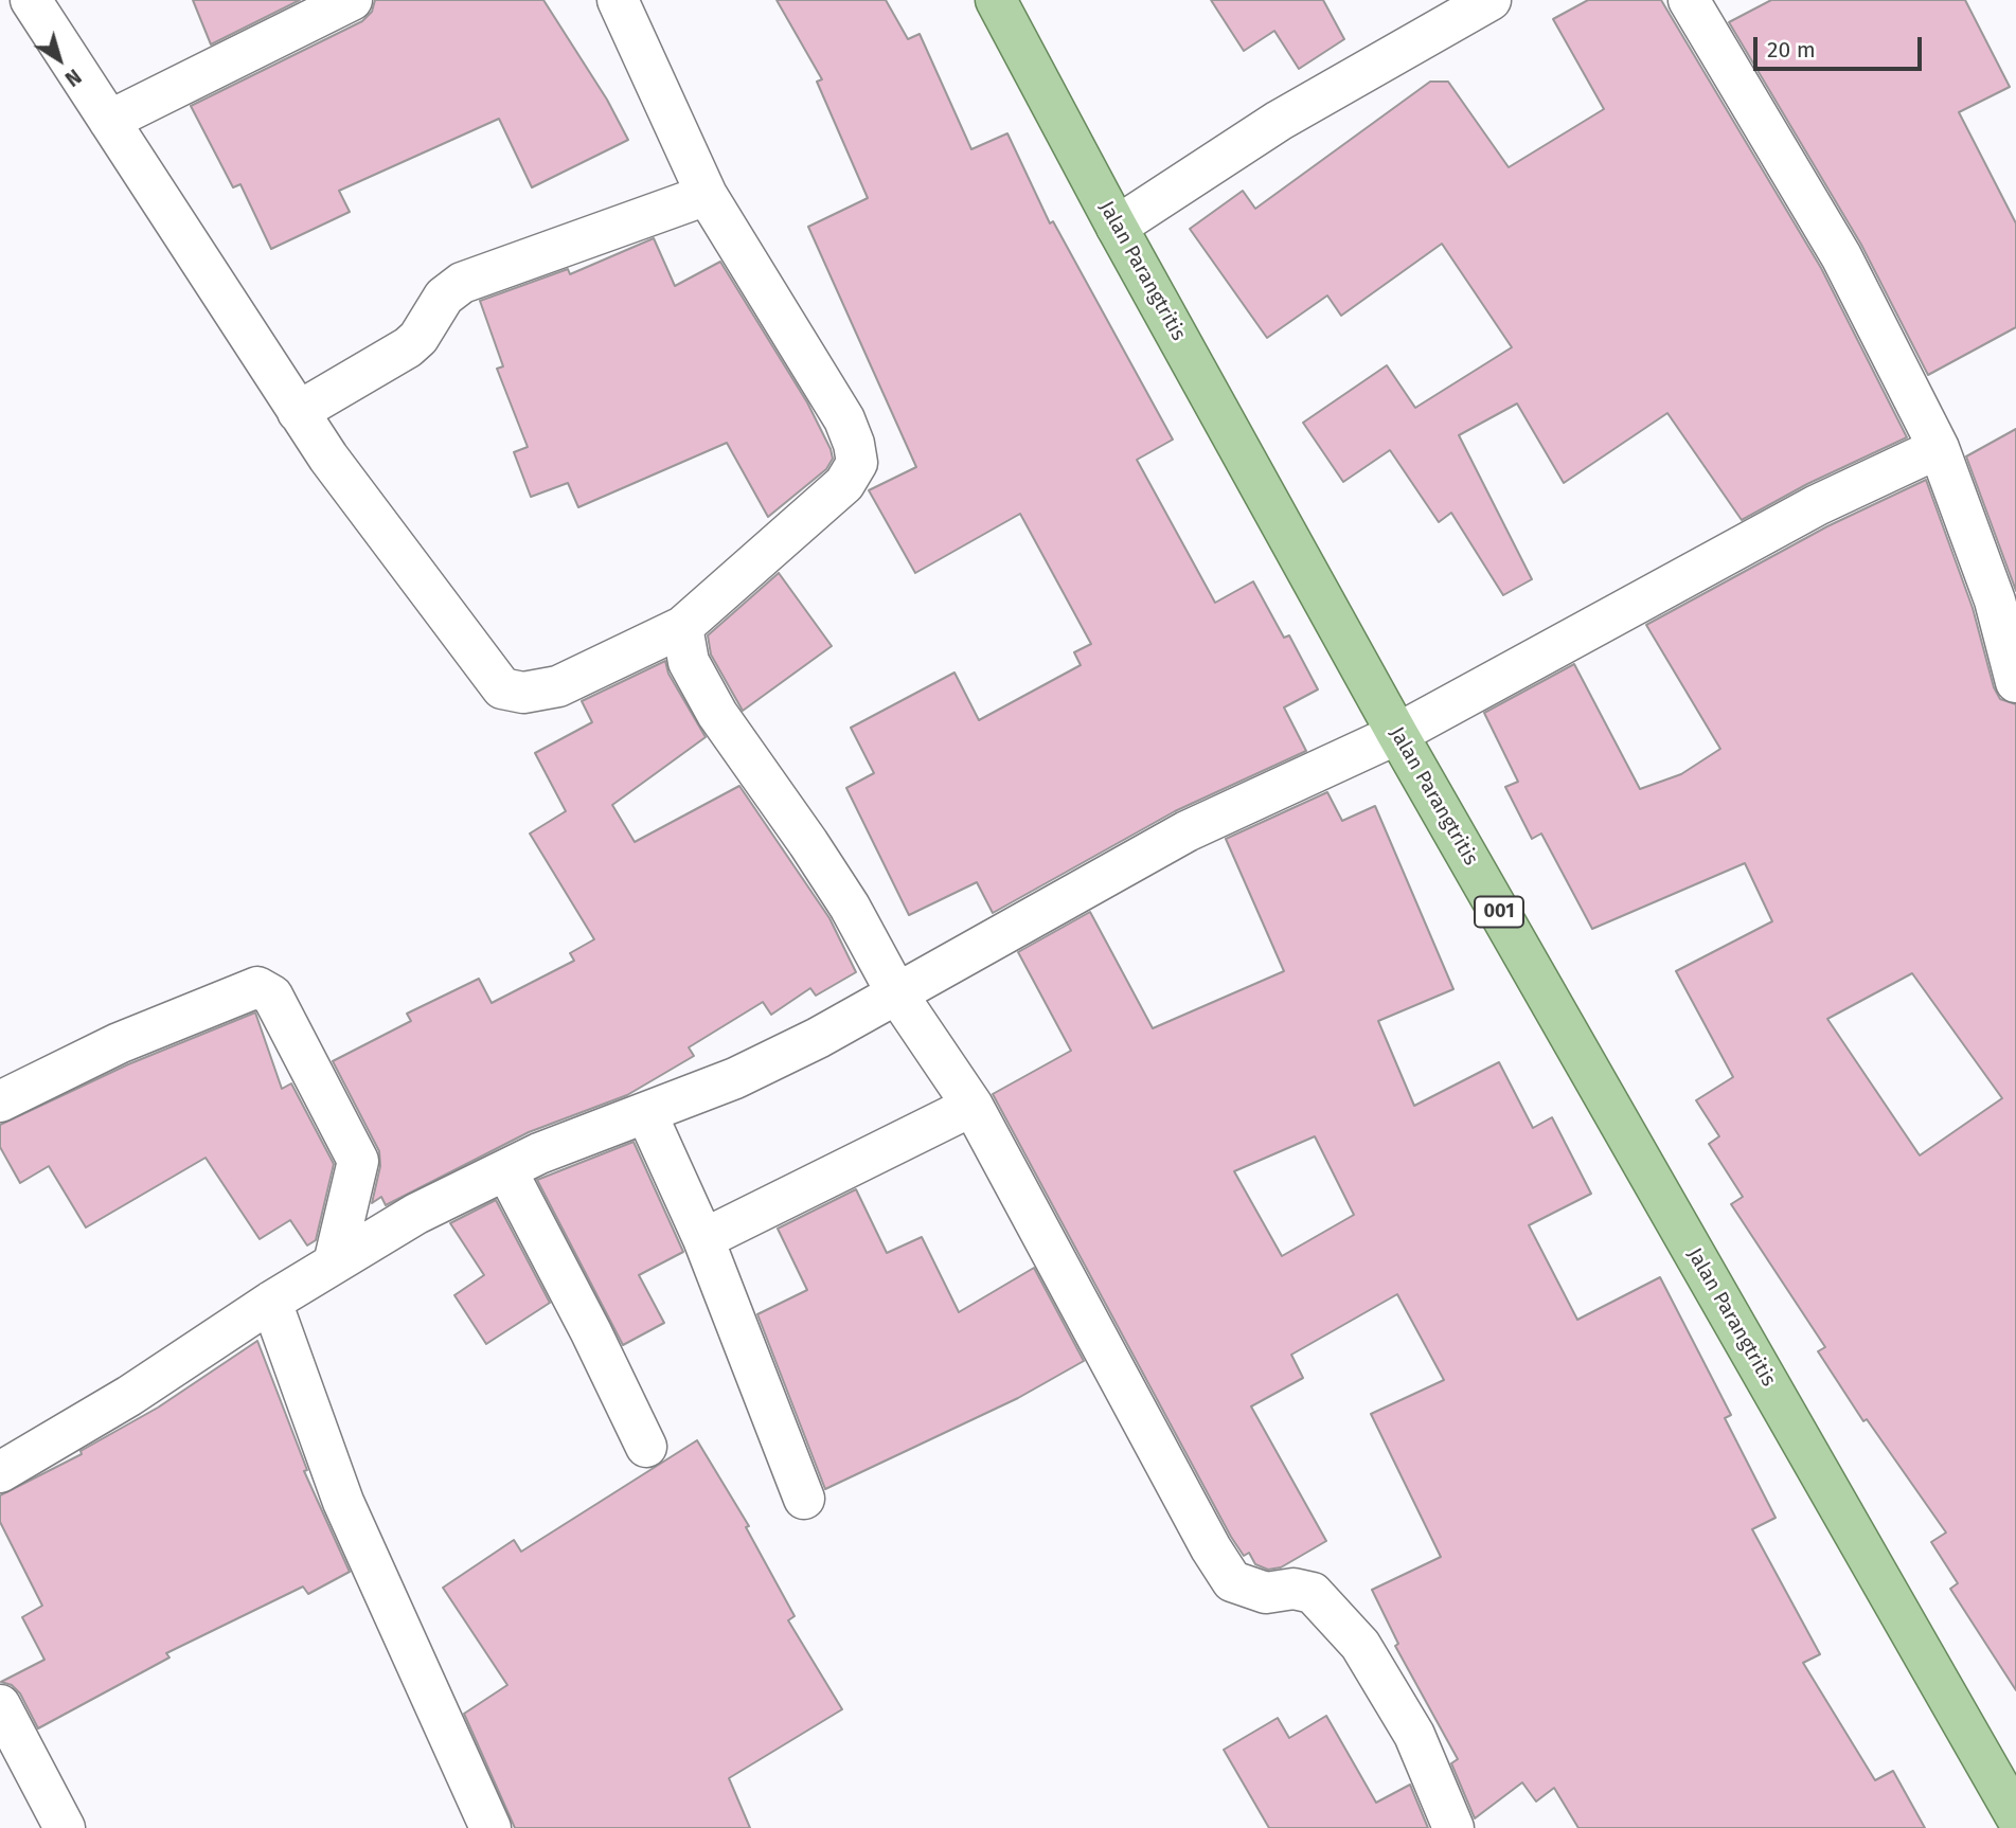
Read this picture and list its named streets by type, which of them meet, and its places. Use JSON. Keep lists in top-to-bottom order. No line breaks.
{"streets":{"main road":["Jalan Parangtritis","001"]},"scale_bar":"20 m","north":"bottom right"}
